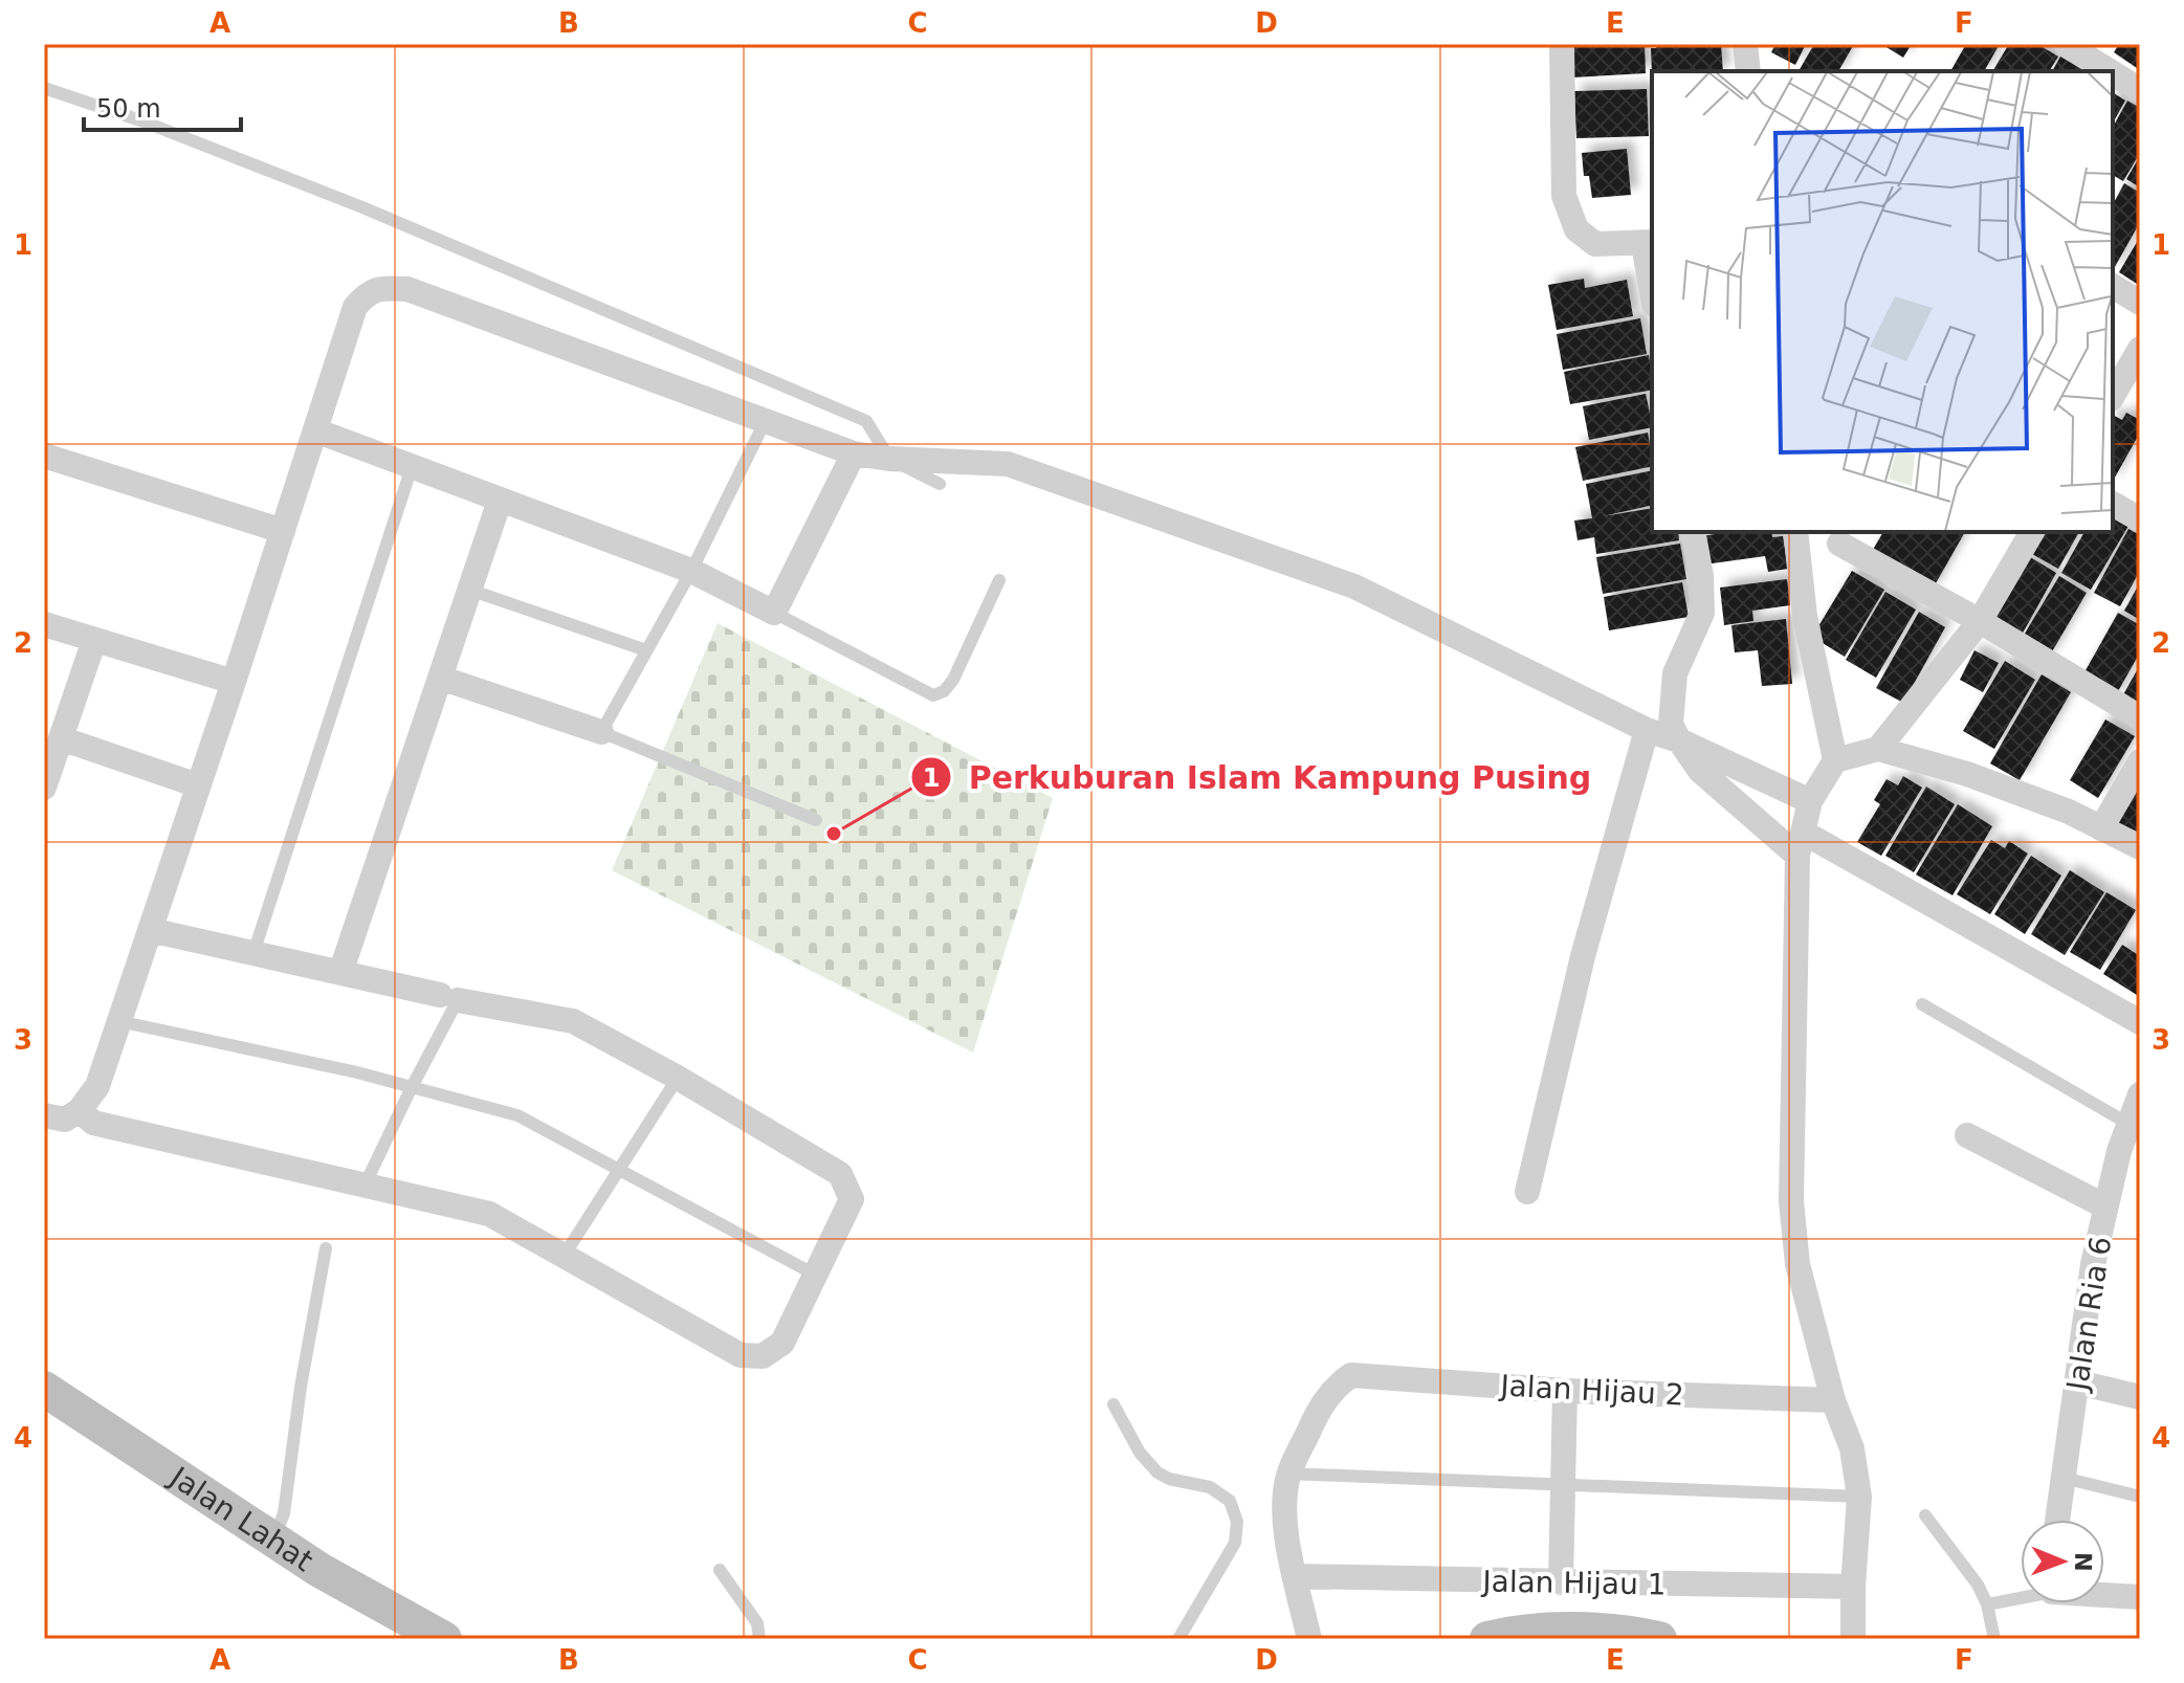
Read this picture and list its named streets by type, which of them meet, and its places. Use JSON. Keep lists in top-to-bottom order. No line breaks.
{"streets":{"main road":["Jalan Lahat"],"street":["Jalan Ria 6","Jalan Hijau 2","Jalan Hijau 1"]},"places":["Perkuburan Islam Kampung Pusing"],"scale_bar":"50 m","north":"right","grid":{"columns":["A","B","C","D","E","F"],"rows":["1","2","3","4"]}}
